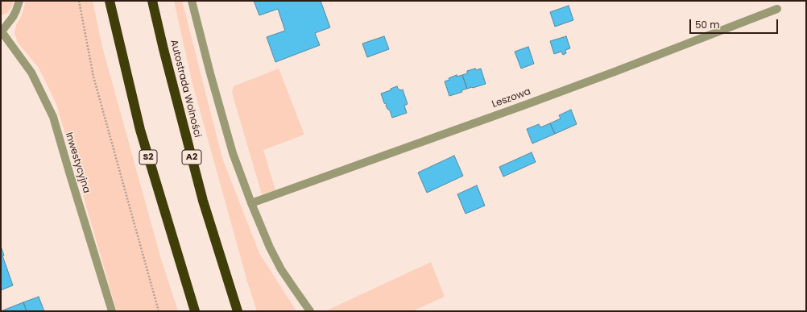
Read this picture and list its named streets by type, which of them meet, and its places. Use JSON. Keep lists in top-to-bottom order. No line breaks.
{"streets":{"highway":["Autostrada Wolności","S2","A2"],"street":["Leszowa","Inwestycyjna"]},"scale_bar":"50 m"}
